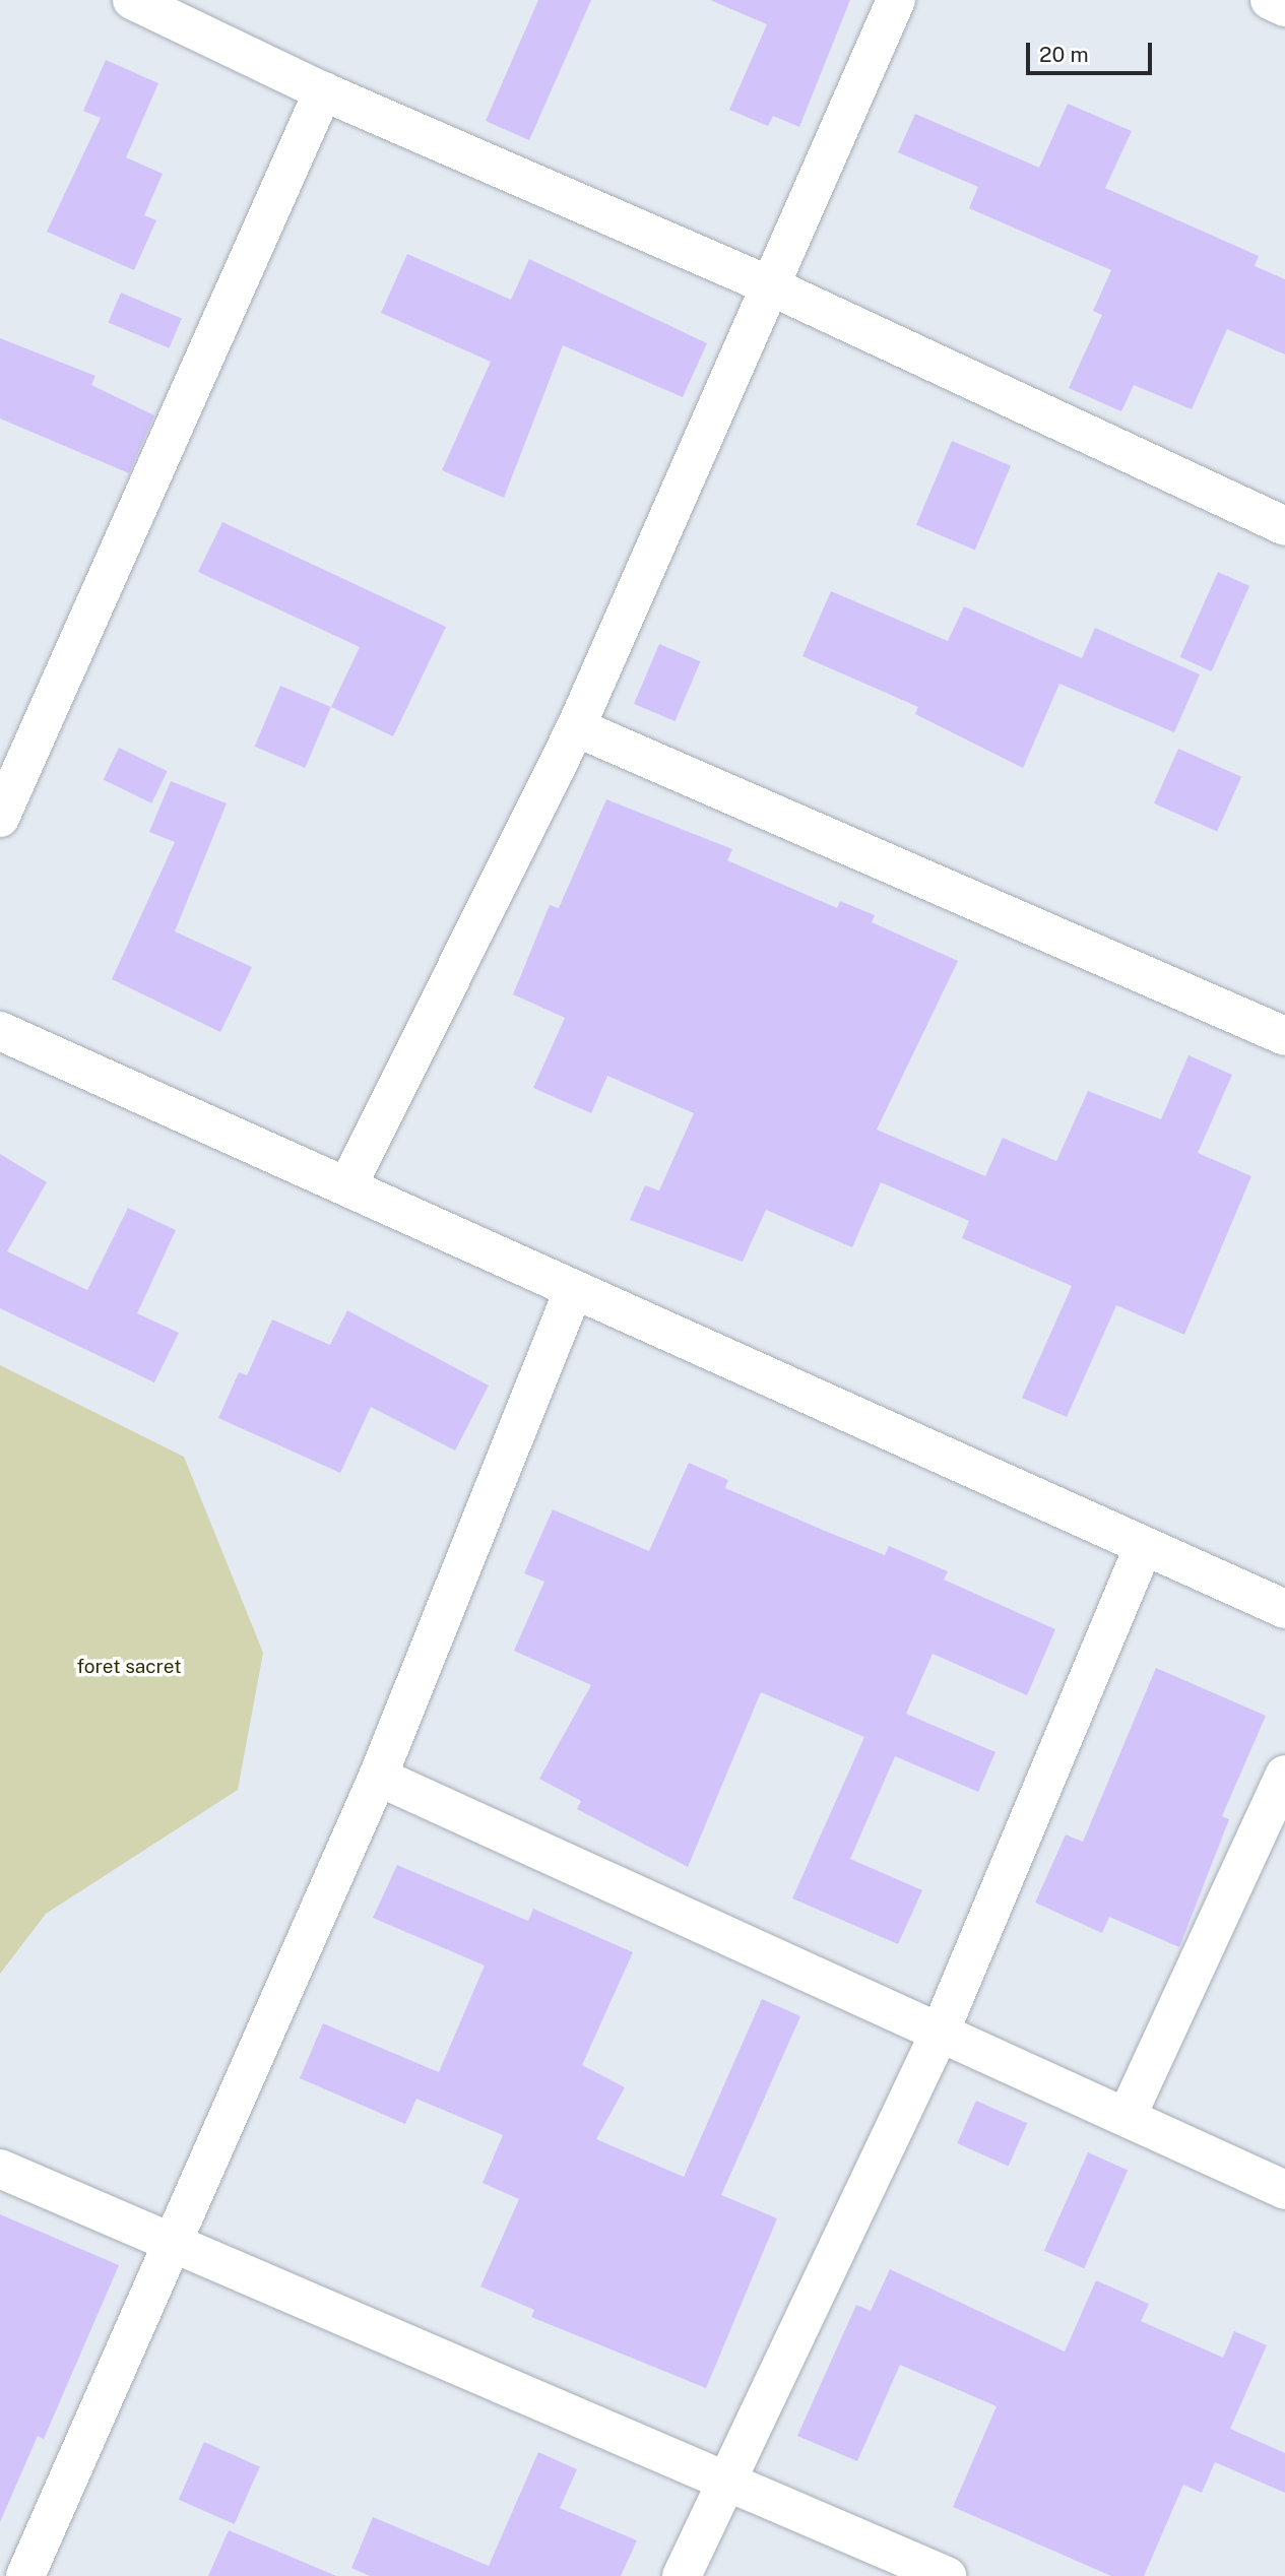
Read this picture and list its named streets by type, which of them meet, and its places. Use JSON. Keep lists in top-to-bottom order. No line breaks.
{"parks":["foret sacret"],"scale_bar":"20 m"}
